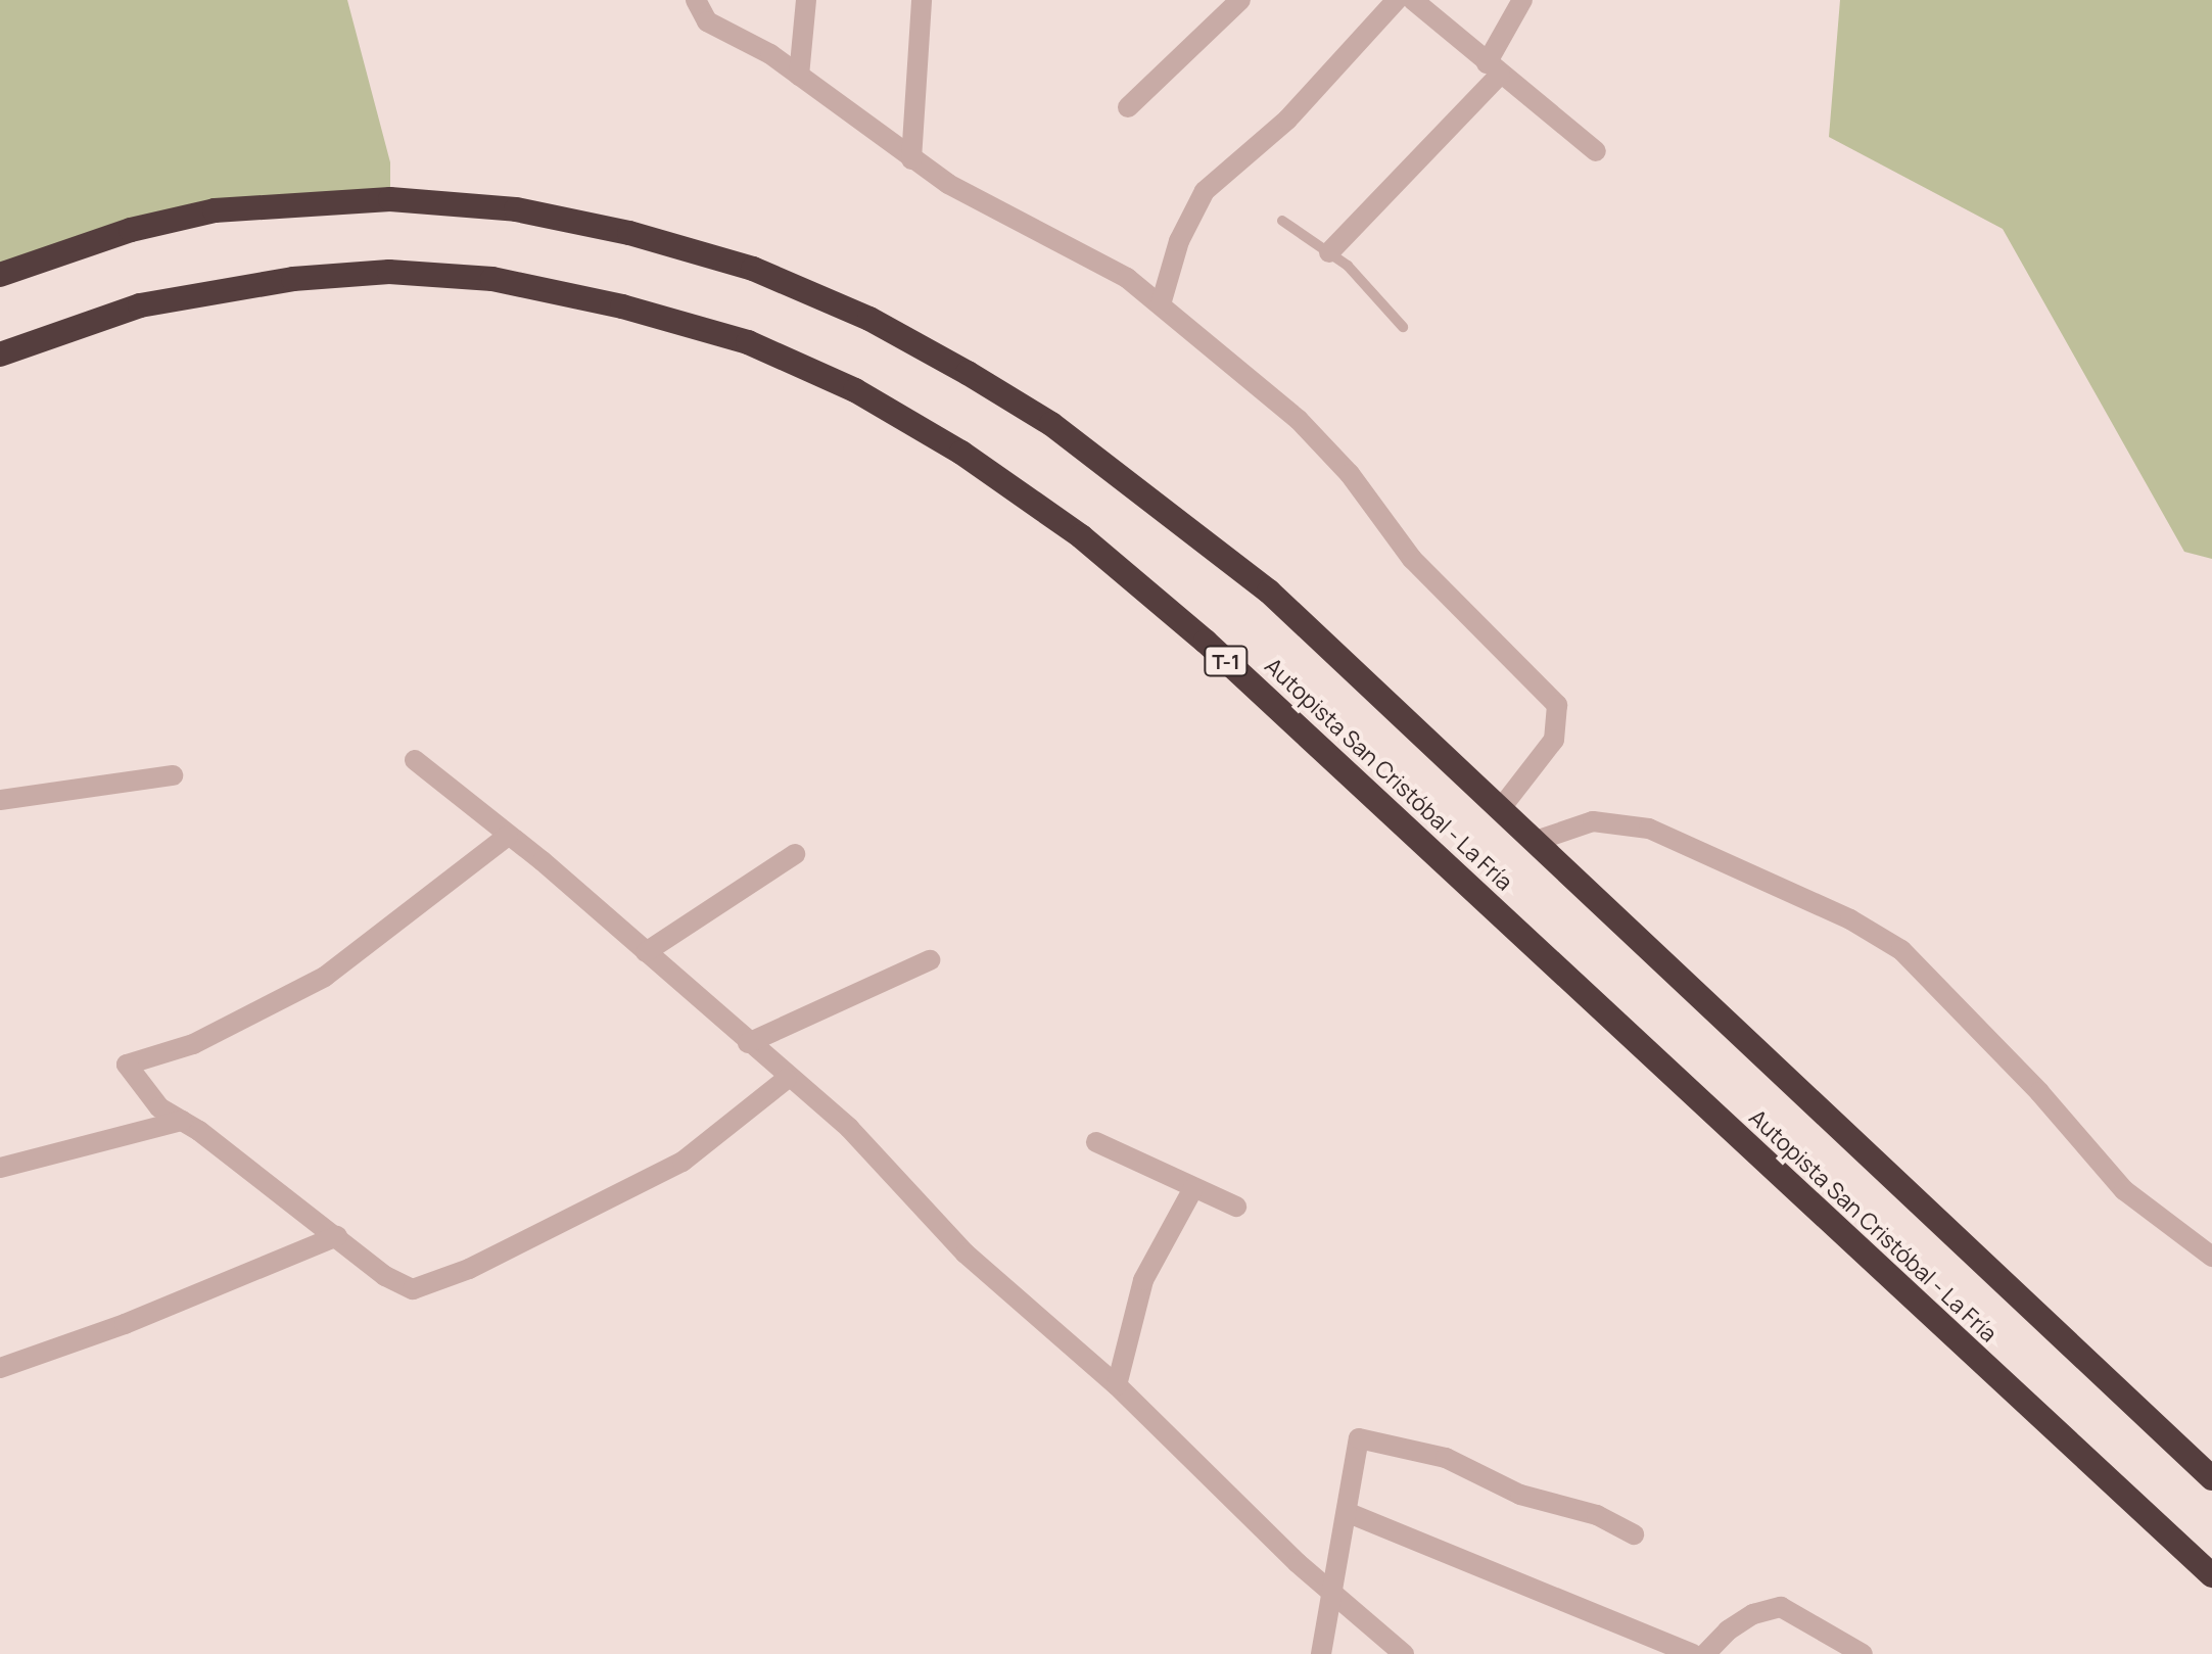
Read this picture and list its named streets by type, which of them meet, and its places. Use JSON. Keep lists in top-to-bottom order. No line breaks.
{"streets":{"highway":["T-1","Autopista San Cristóbal - La Fría"]}}
